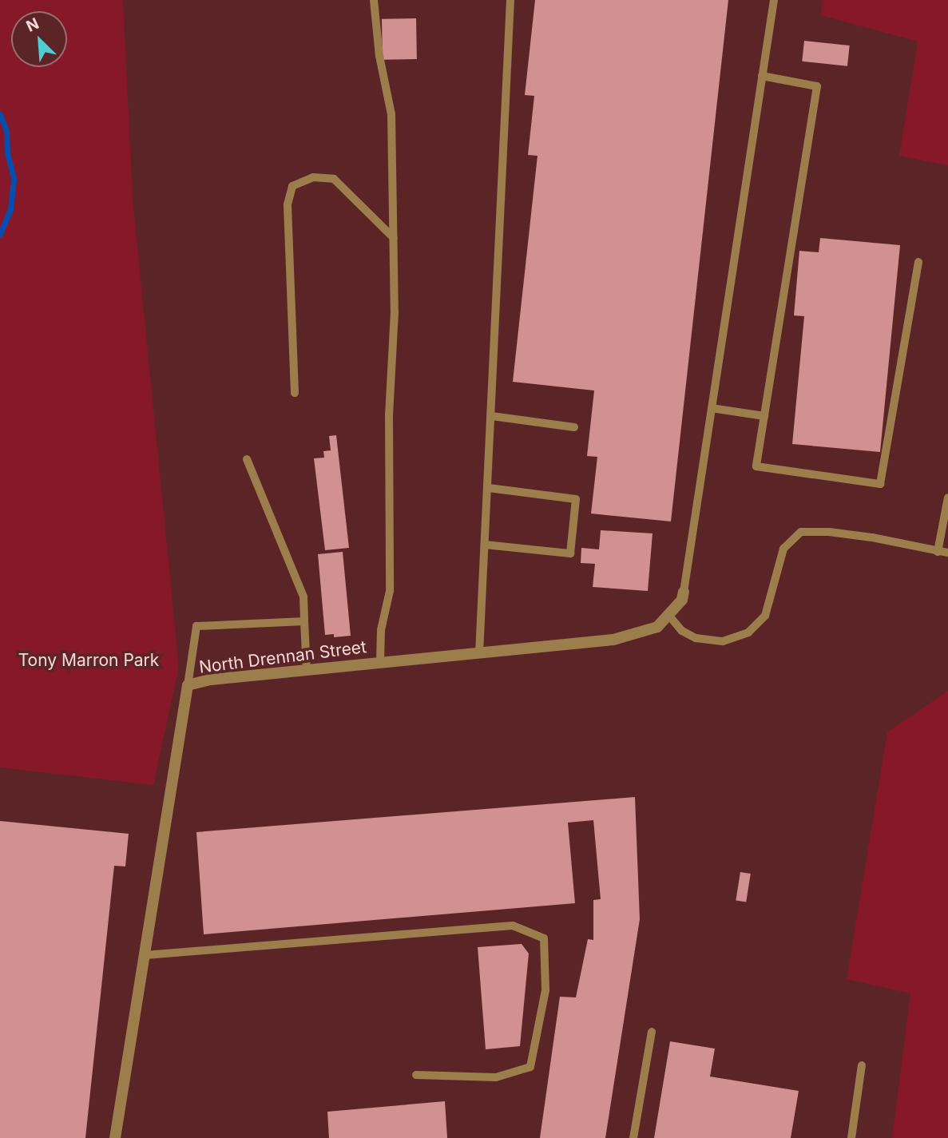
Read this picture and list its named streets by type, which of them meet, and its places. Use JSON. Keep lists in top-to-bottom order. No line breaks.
{"streets":{"street":["North Drennan Street"]},"parks":["Tony Marron Park"],"north":"top left"}
